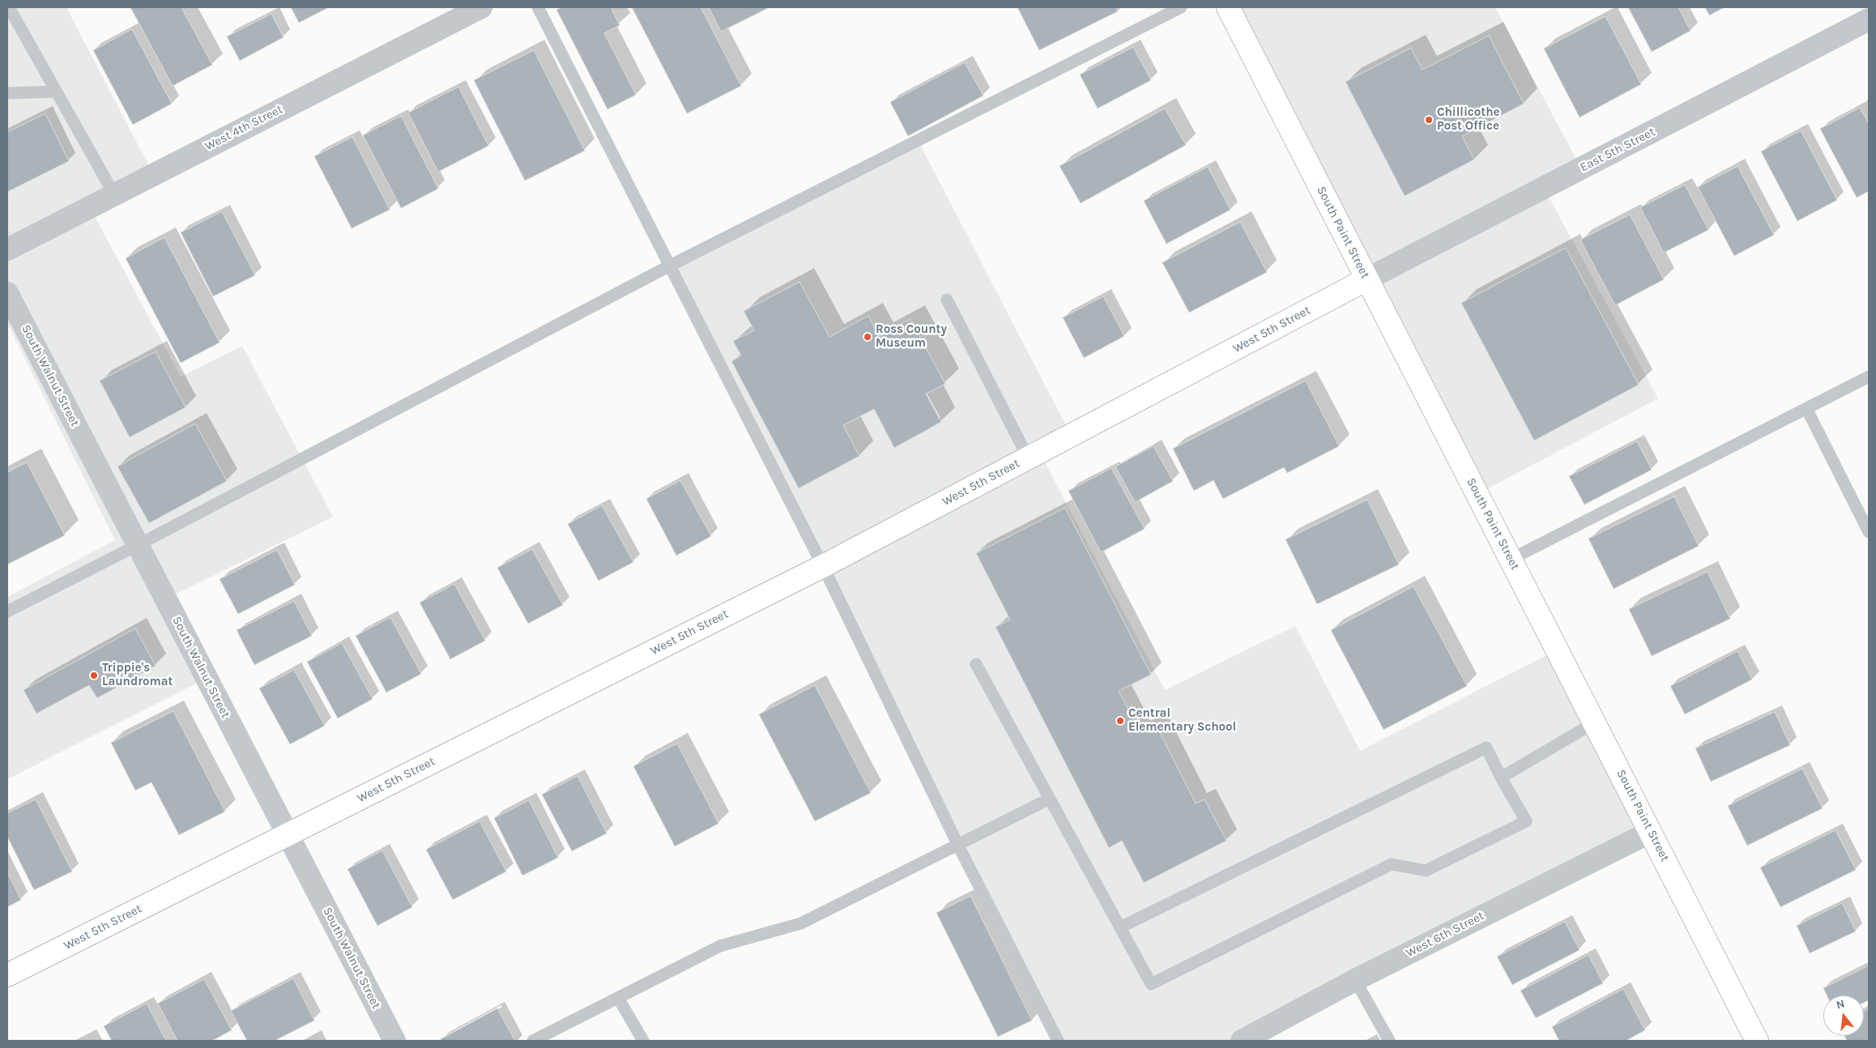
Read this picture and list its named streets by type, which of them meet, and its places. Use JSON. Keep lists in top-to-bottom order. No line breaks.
{"streets":{"street":["West 4th Street","East 5th Street","South Paint Street","West 5th Street","South Walnut Street","West 6th Street"]},"crossings":[["East 5th Street","South Paint Street"],["East 5th Street","West 5th Street"],["South Paint Street","West 5th Street"],["South Paint Street","West 6th Street"],["West 5th Street","South Walnut Street"]],"places":["Chillicothe Post Office","Ross County Museum","Trippie's Laundromat","Central Elementary School"],"north":"top"}
